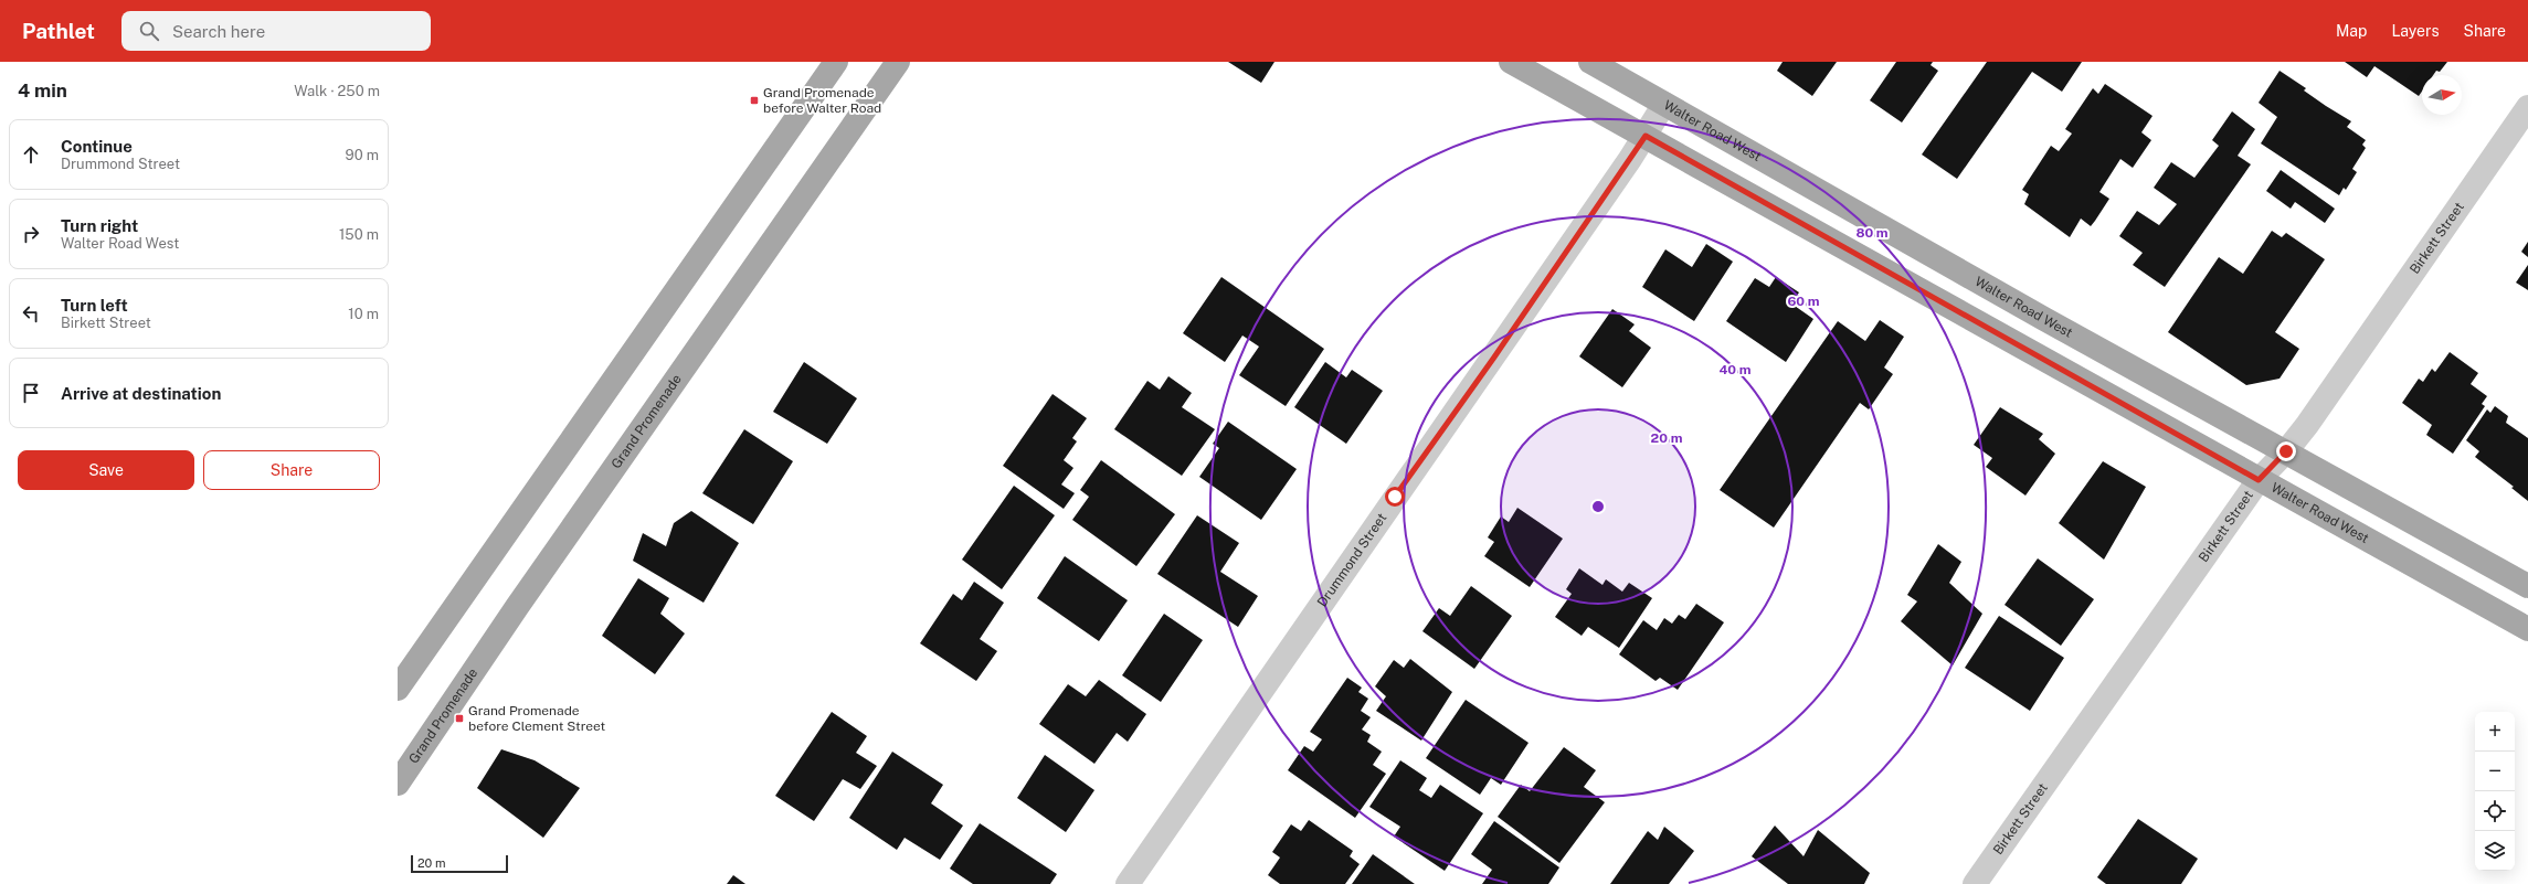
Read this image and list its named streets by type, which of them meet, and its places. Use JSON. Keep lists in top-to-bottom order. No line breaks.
{"streets":{"main road":["Walter Road West","Grand Promenade"],"street":["Birkett Street","Drummond Street"]},"crossings":[["Walter Road West","Birkett Street"],["Walter Road West","Drummond Street"]],"places":{"transit":["Grand Promenade before Walter Road","Grand Promenade before Clement Street"]},"scale_bar":"20 m","north":"right","page":{"header":"Pathlet","search":"Search here","nav":["Map","Layers","Share"],"heading":["4 min","Walk · 250 m"],"list":[["Continue","Drummond Street","90 m"],["Turn right","Walter Road West","150 m"],["Turn left","Birkett Street","10 m"],"Arrive at destination"],"buttons":["Save","Share"],"map_buttons":["+","−"],"scale":"20 m"},"rings":["80 m","60 m","40 m","20 m"]}
